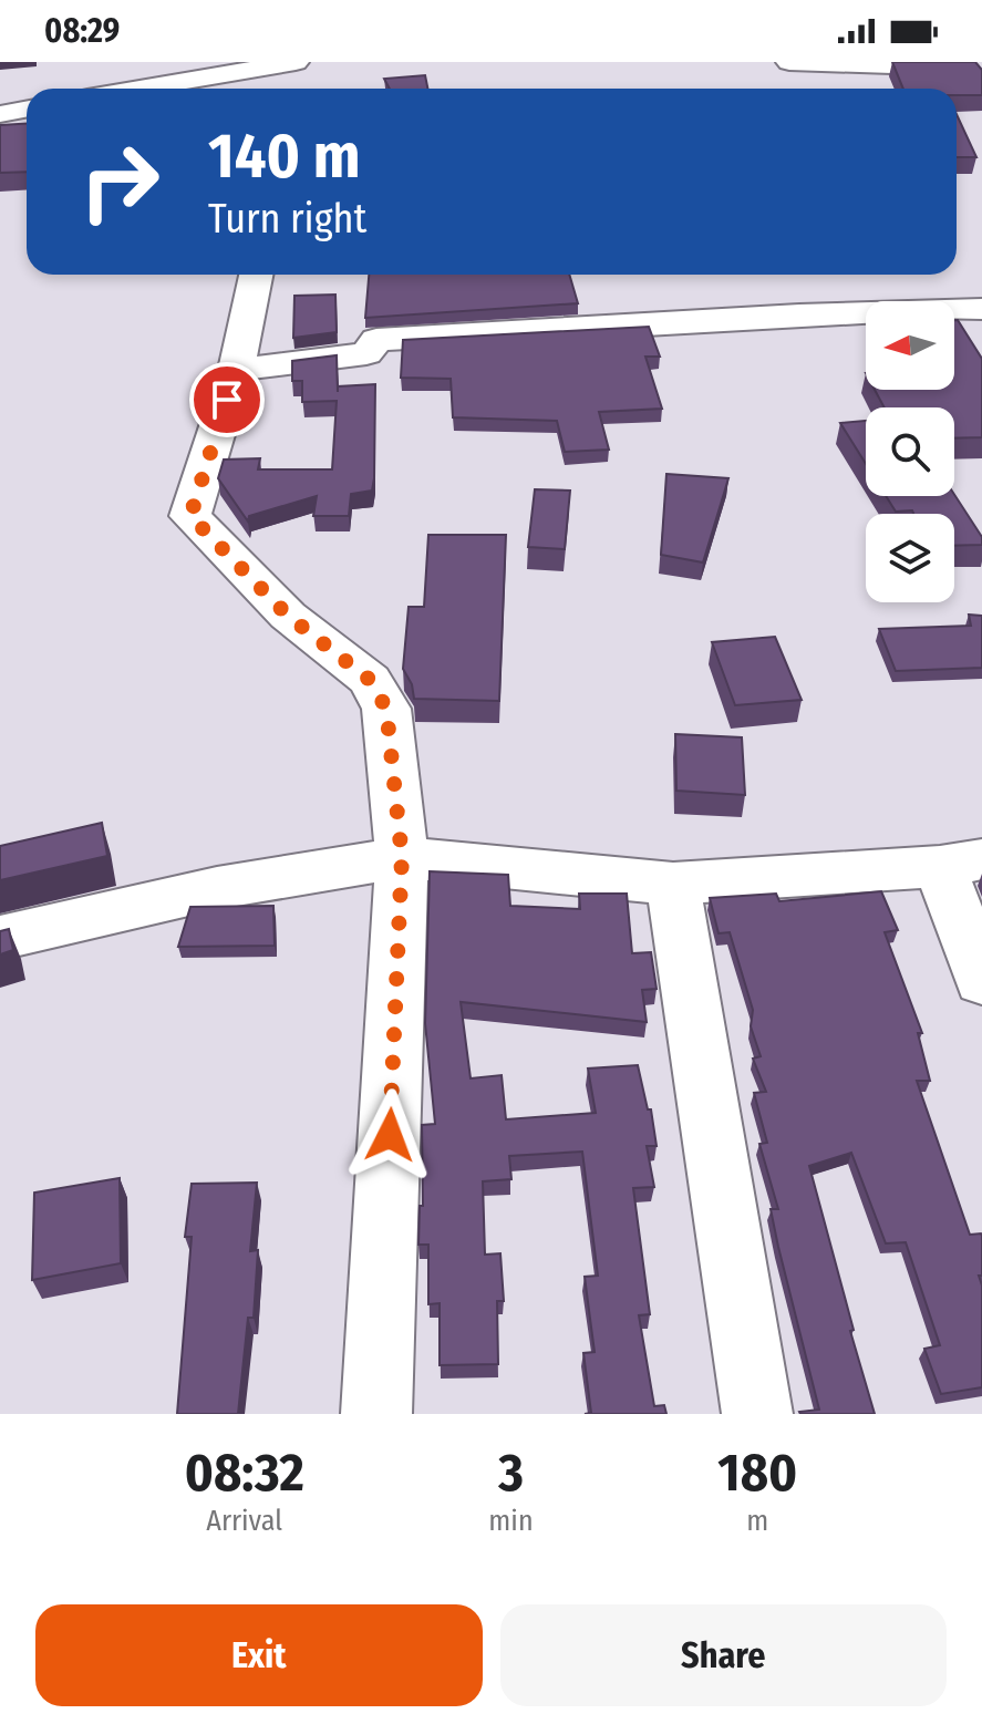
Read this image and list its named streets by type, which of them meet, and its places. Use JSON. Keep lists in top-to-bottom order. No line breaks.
{"north":"left","page":{"status":"08:29","turn":["140 m","Turn right"],"eta":["08:32","Arrival","3","min","180","m"],"buttons":["Exit","Share"]}}
